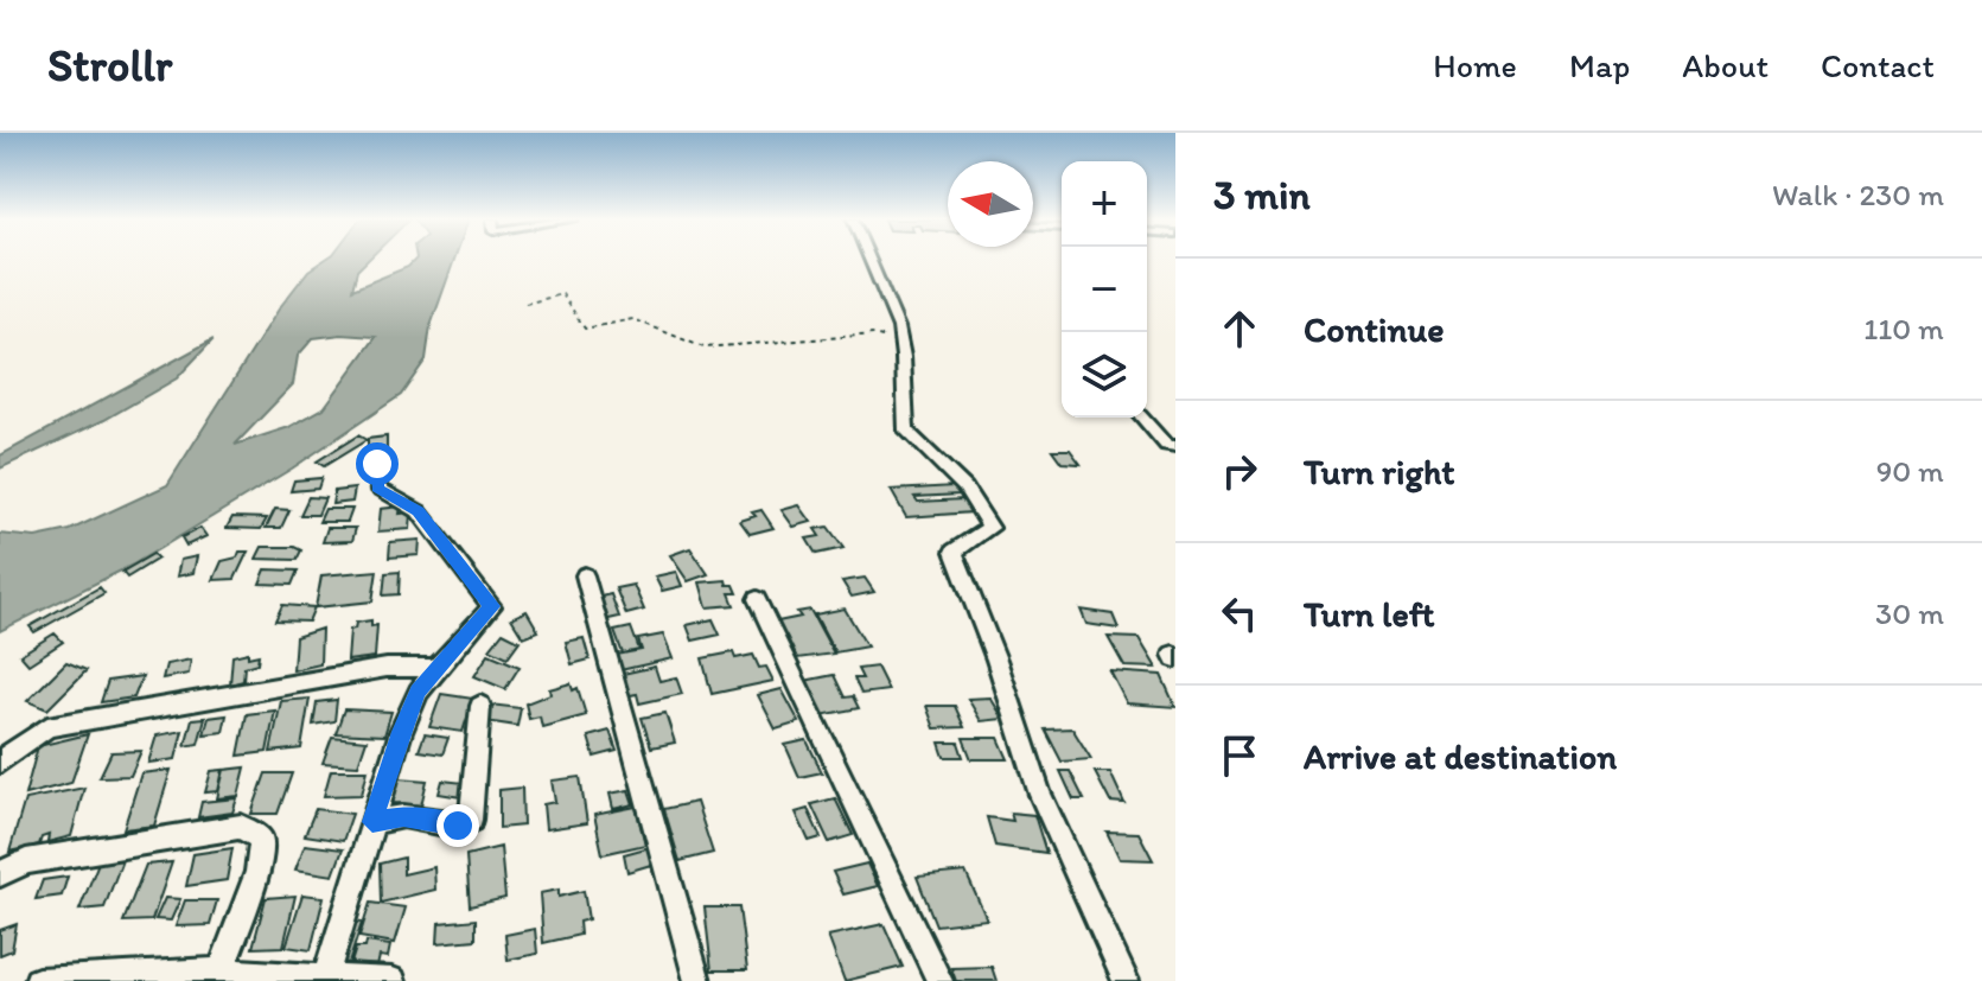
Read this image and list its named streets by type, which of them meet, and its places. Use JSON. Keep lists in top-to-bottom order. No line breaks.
{"north":"left","page":{"header":"Strollr","nav":["Home","Map","About","Contact"],"heading":["3 min","Walk · 230 m"],"map_buttons":["+","−"],"list":[["Continue","110 m"],["Turn right","90 m"],["Turn left","30 m"],"Arrive at destination"]}}
